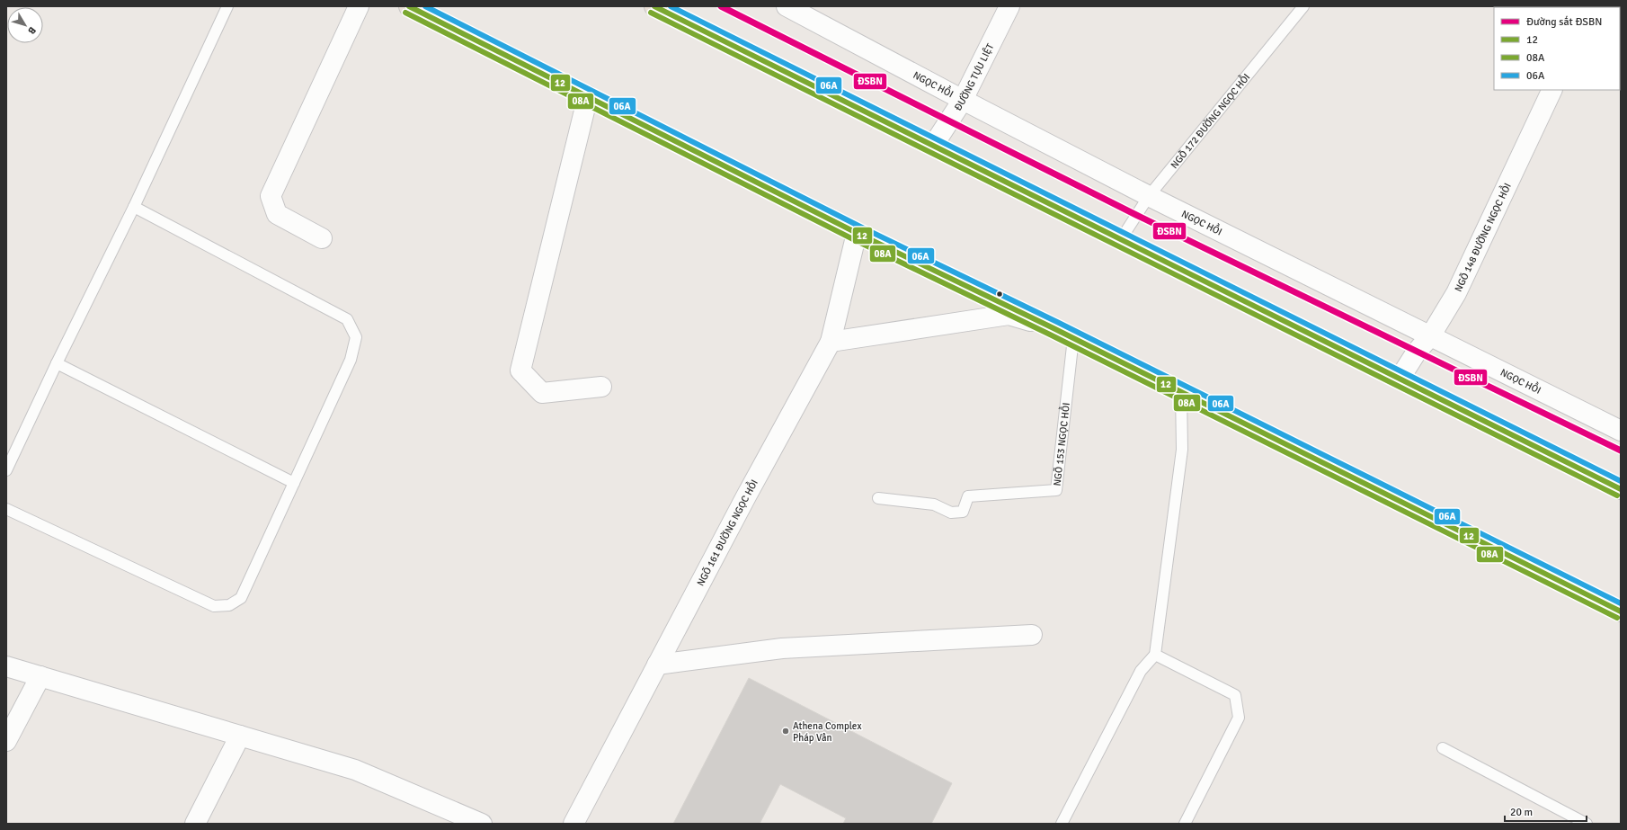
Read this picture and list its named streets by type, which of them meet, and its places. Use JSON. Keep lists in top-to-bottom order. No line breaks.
{"streets":{"street":["ĐƯỜNG TỰU LIỆT","NGỌC HỒI","NGÕ 148 ĐƯỜNG NGỌC HỒI","NGÕ 161 ĐƯỜNG NGỌC HỒI"],"lane":["NGÕ 172 ĐƯỜNG NGỌC HỒI","NGÕ 153 NGỌC HỒI"]},"crossings":[["ĐƯỜNG TỰU LIỆT","NGỌC HỒI"],["NGỌC HỒI","NGÕ 172 ĐƯỜNG NGỌC HỒI"],["NGỌC HỒI","NGÕ 148 ĐƯỜNG NGỌC HỒI"]],"places":["Athena Complex Pháp Vân"],"lines":["rail line ĐSBN","transit line 12","transit line 06A","transit line 08A"],"legend":["Đường sắt ĐSBN","12","08A","06A"],"scale_bar":"20 m","north":"bottom right"}
